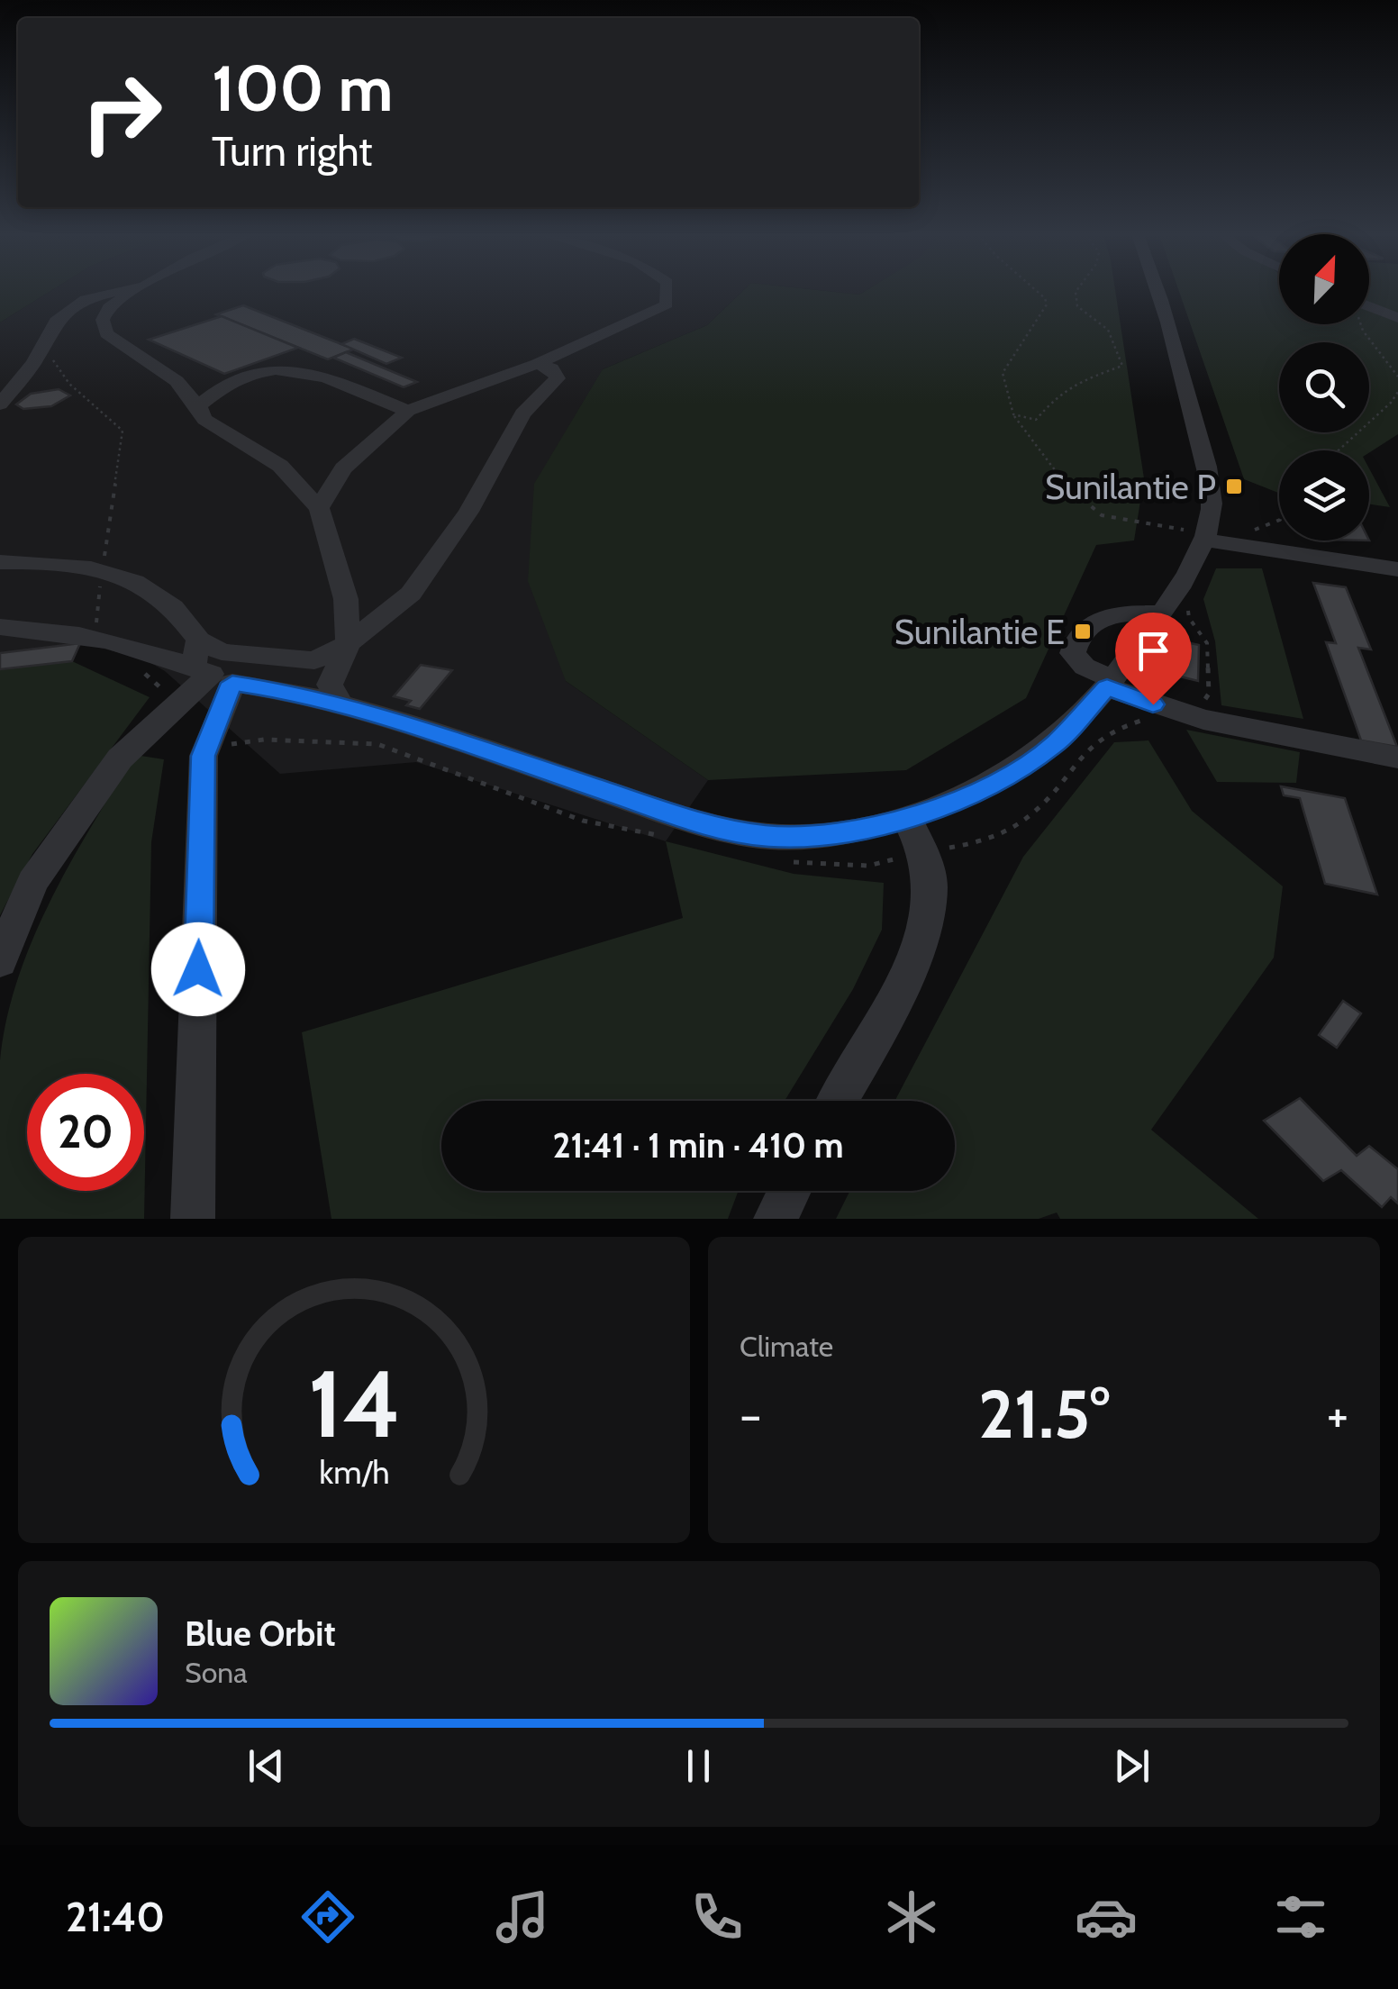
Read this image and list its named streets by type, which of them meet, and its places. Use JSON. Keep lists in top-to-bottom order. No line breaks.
{"places":{"transit":["Sunilantie P","Sunilantie E"]},"north":"top right","page":{"turn":["100 m","Turn right"],"limit":"20","trip":"21:41 · 1 min · 410 m","tile":"Climate","heat":["−","21.5°","+"],"song":["Blue Orbit","Sona"],"tabs":"21:40","gauge":["14","km/h"]}}
